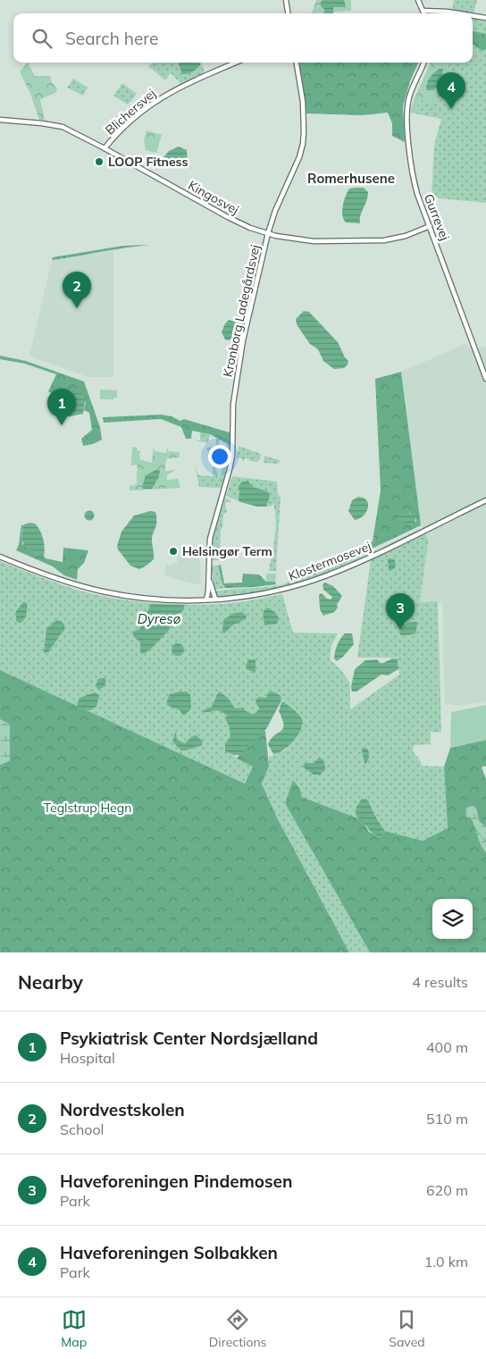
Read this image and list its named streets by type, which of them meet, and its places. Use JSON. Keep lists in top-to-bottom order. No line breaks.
{"streets":{"street":["Blichersvej","Kingosvej","Gurrevej","Kronborg Ladegårdsvej","Klostermosevej"]},"crossings":[["Blichersvej","Kingosvej"],["Kingosvej","Gurrevej"],["Kingosvej","Kronborg Ladegårdsvej"],["Kronborg Ladegårdsvej","Klostermosevej"]],"districts":["Romerhusene"],"water":["Dyresø"],"parks":["Teglstrup Hegn"],"places":["LOOP Fitness","Helsingør Term"],"page":{"search":"Search here","pins":["4","2","1","3"],"heading":["Nearby","4 results"],"list":[{"mark":"1","name":"Psykiatrisk Center Nordsjælland","note":"Hospital","value":"400 m"},{"mark":"2","name":"Nordvestskolen","note":"School","value":"510 m"},{"mark":"3","name":"Haveforeningen Pindemosen","note":"Park","value":"620 m"},{"mark":"4","name":"Haveforeningen Solbakken","note":"Park","value":"1.0 km"}],"nav":["Map","Directions","Saved"]}}
